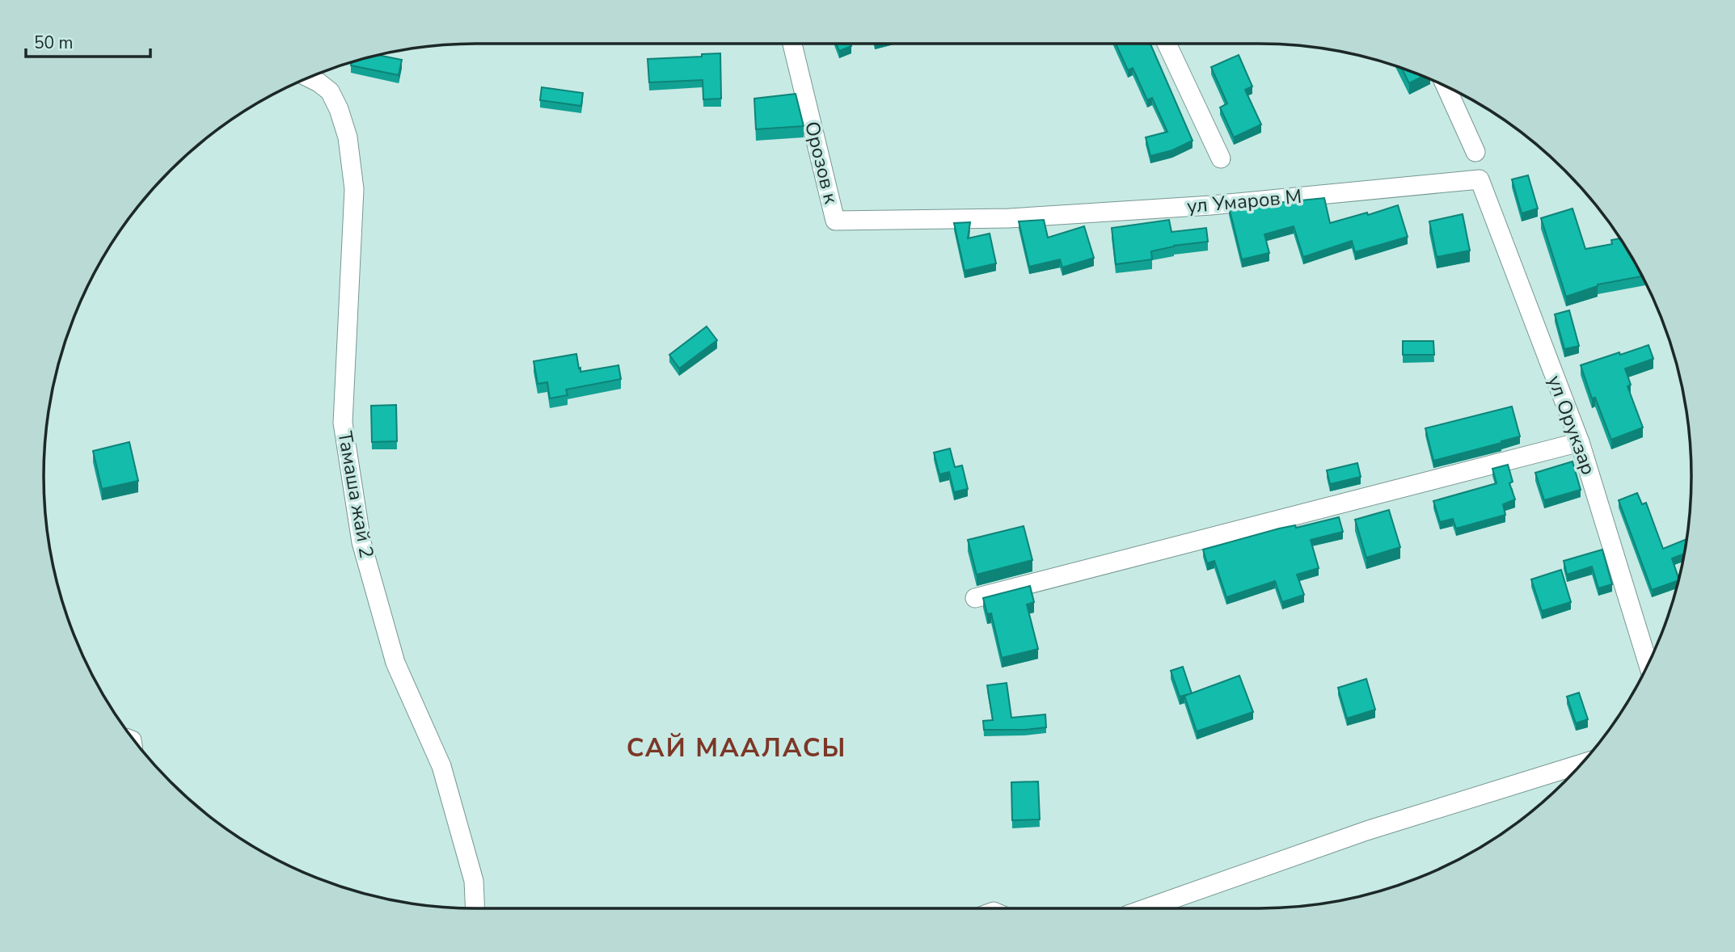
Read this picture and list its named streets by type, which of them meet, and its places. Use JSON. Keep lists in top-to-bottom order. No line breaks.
{"streets":{"street":["Орозов к","ул Умаров М","ул Орукзар","Тамаша жай 2"]},"crossings":[["Орозов к","ул Умаров М"],["ул Умаров М","ул Орукзар"]],"districts":["САЙ МААЛАСЫ"],"scale_bar":"50 m"}
